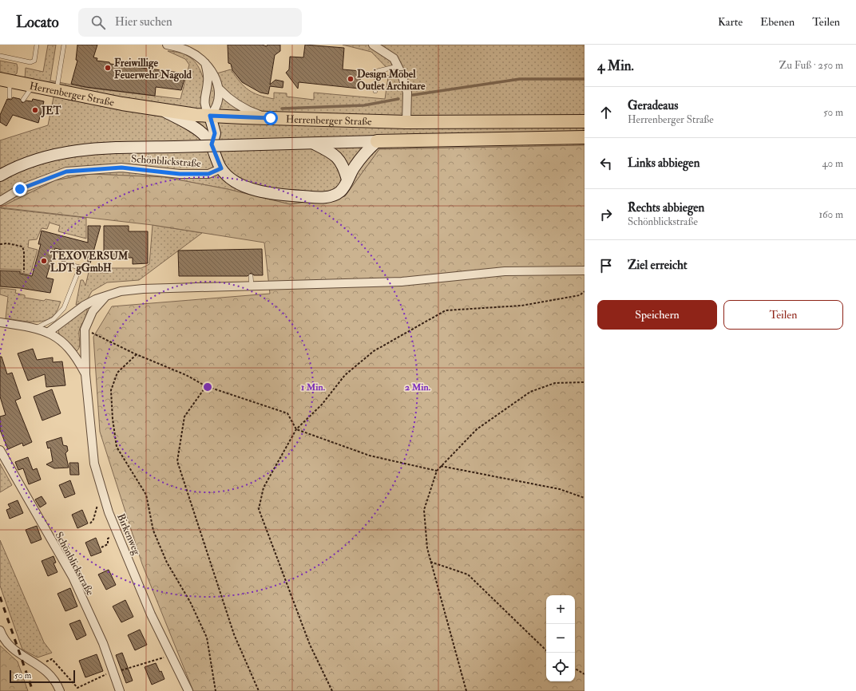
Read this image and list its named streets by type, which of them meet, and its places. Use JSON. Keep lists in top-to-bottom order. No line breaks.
{"streets":{"main road":["Herrenberger Straße"],"street":["Schönblickstraße","Birkenweg"]},"places":["Freiwillige Feuerwehr Nagold","Design Möbel Outlet Architare","JET","TEXOVERSUM LDT gGmbH"],"scale_bar":"50 m","page":{"header":"Locato","search":"Hier suchen","nav":["Karte","Ebenen","Teilen"],"heading":["4 Min.","Zu Fuß · 250 m"],"list":[["Geradeaus","Herrenberger Straße","50 m"],["Links abbiegen","40 m"],["Rechts abbiegen","Schönblickstraße","160 m"],"Ziel erreicht"],"buttons":["Speichern","Teilen"],"map_buttons":["+","−"],"scale":"50 m"},"rings":["1 Min.","2 Min."]}
